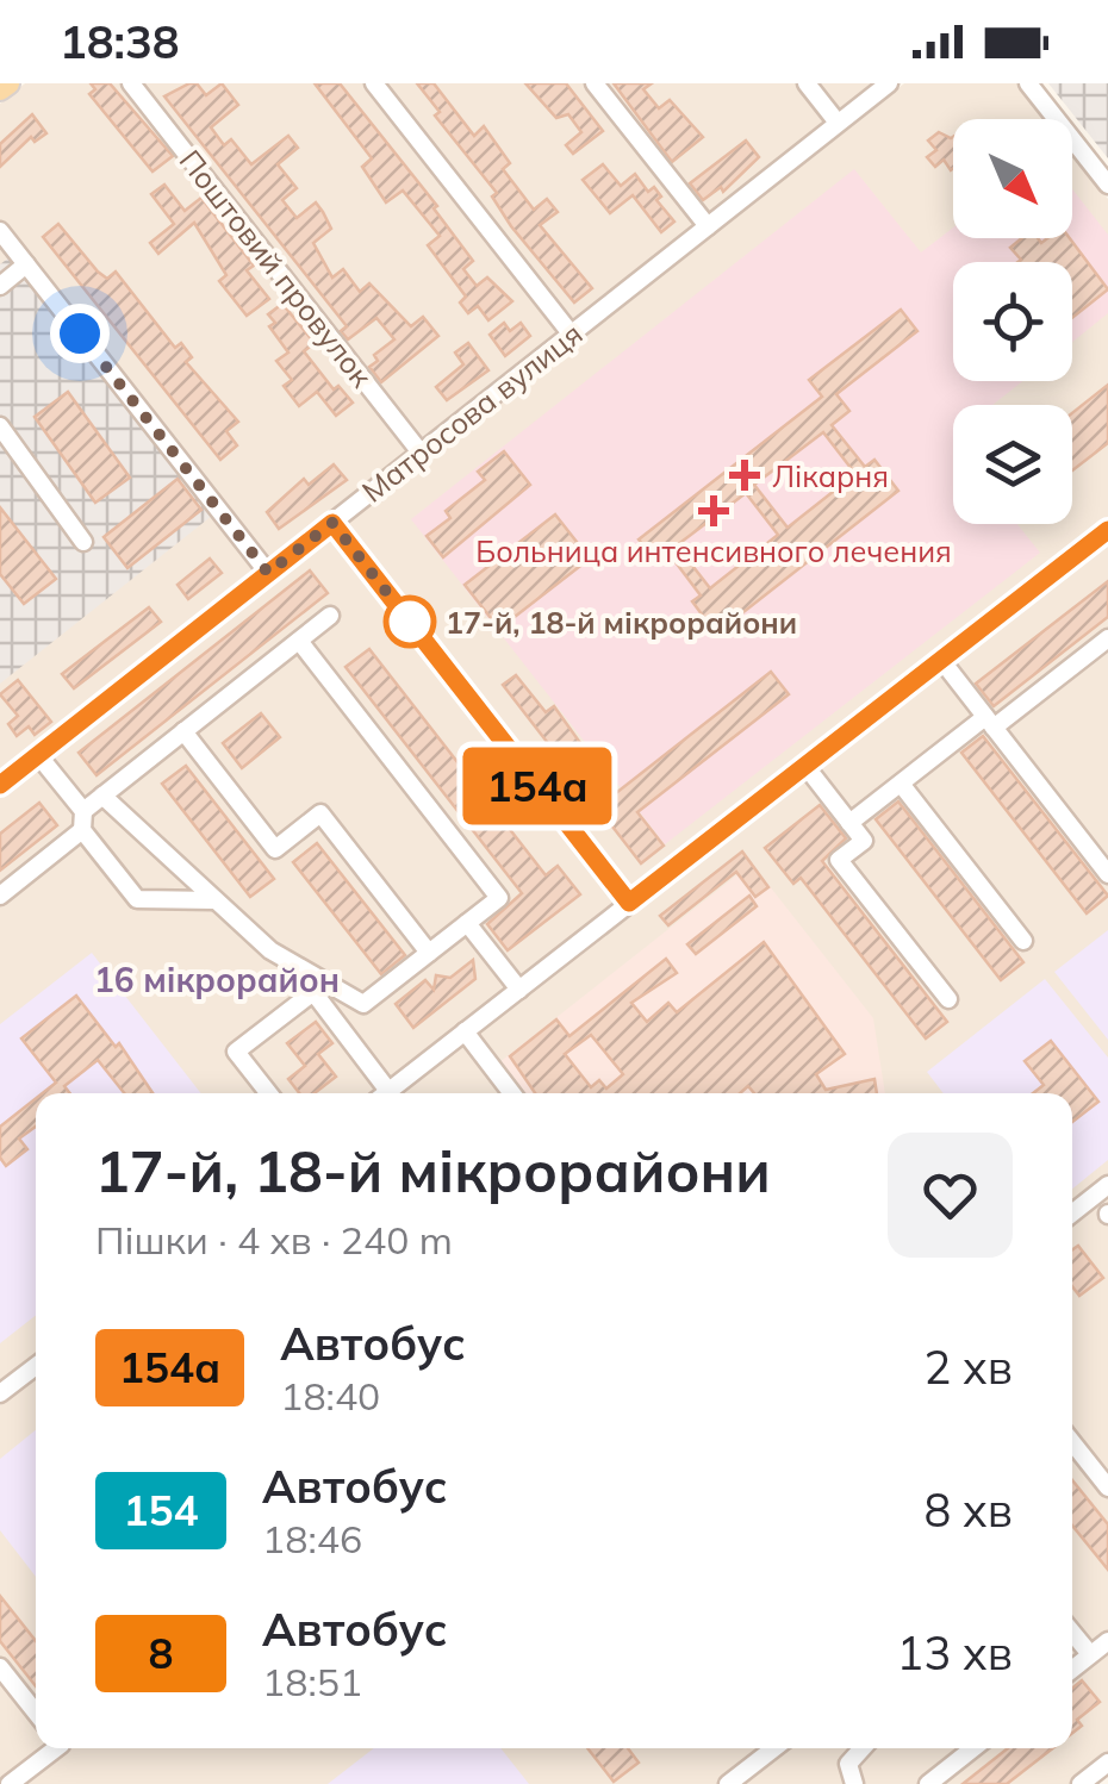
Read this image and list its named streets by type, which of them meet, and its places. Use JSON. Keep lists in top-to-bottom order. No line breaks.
{"streets":{"street":["Поштовий провулок","Матросова вулиця"]},"crossings":[["Поштовий провулок","Матросова вулиця"]],"districts":["16 мікрорайон"],"places":{"health":["Лікарня","Больница интенсивного лечения"],"other":["17-й, 18-й мікрорайони"]},"lines":["bus line 154а"],"north":"bottom right","page":{"status":"18:38","on_map":"154а","heading":["17-й, 18-й мікрорайони","Пішки · 4 хв · 240 m"],"list":[{"mark":"154а","name":"Автобус","note":"18:40","value":"2 хв"},{"mark":"154","name":"Автобус","note":"18:46","value":"8 хв"},{"mark":"8","name":"Автобус","note":"18:51","value":"13 хв"}]}}
